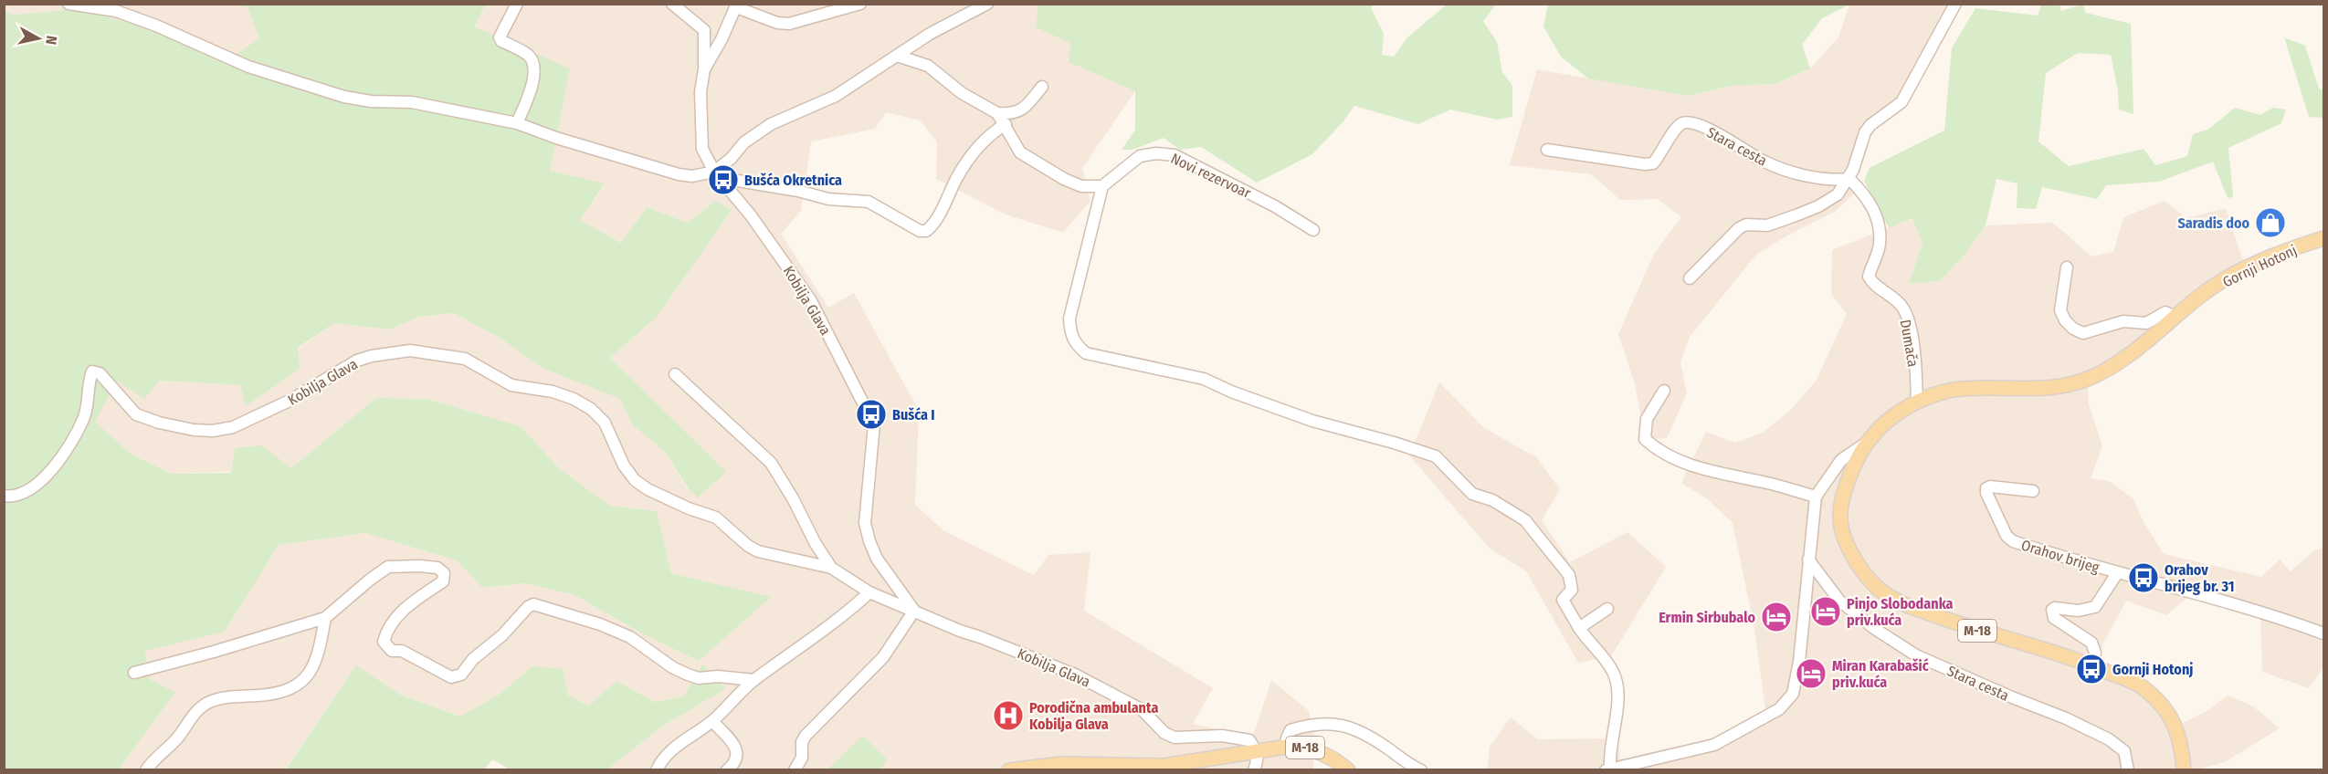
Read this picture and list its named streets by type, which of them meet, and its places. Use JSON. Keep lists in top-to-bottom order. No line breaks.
{"streets":{"main road":["Gornji Hotonj","M-18"],"street":["Stara cesta","Novi rezervoar","Kobilja Glava","Dumača","Orahov brijeg"]},"crossings":[["Stara cesta","Dumača"],["Gornji Hotonj","Dumača"],["Gornji Hotonj","Orahov brijeg"],["Kobilja Glava","M-18"]],"places":{"bus stop":["Bušća Okretnica","Bušća I","Orahov brijeg br. 31","Gornji Hotonj"],"shop":["Saradis doo"],"hotel":["Pinjo Slobodanka priv.kuća","Ermin Sirbubalo","Miran Karabašić priv.kuća"],"hospital":["Porodična ambulanta Kobilja Glava"]},"north":"right"}
